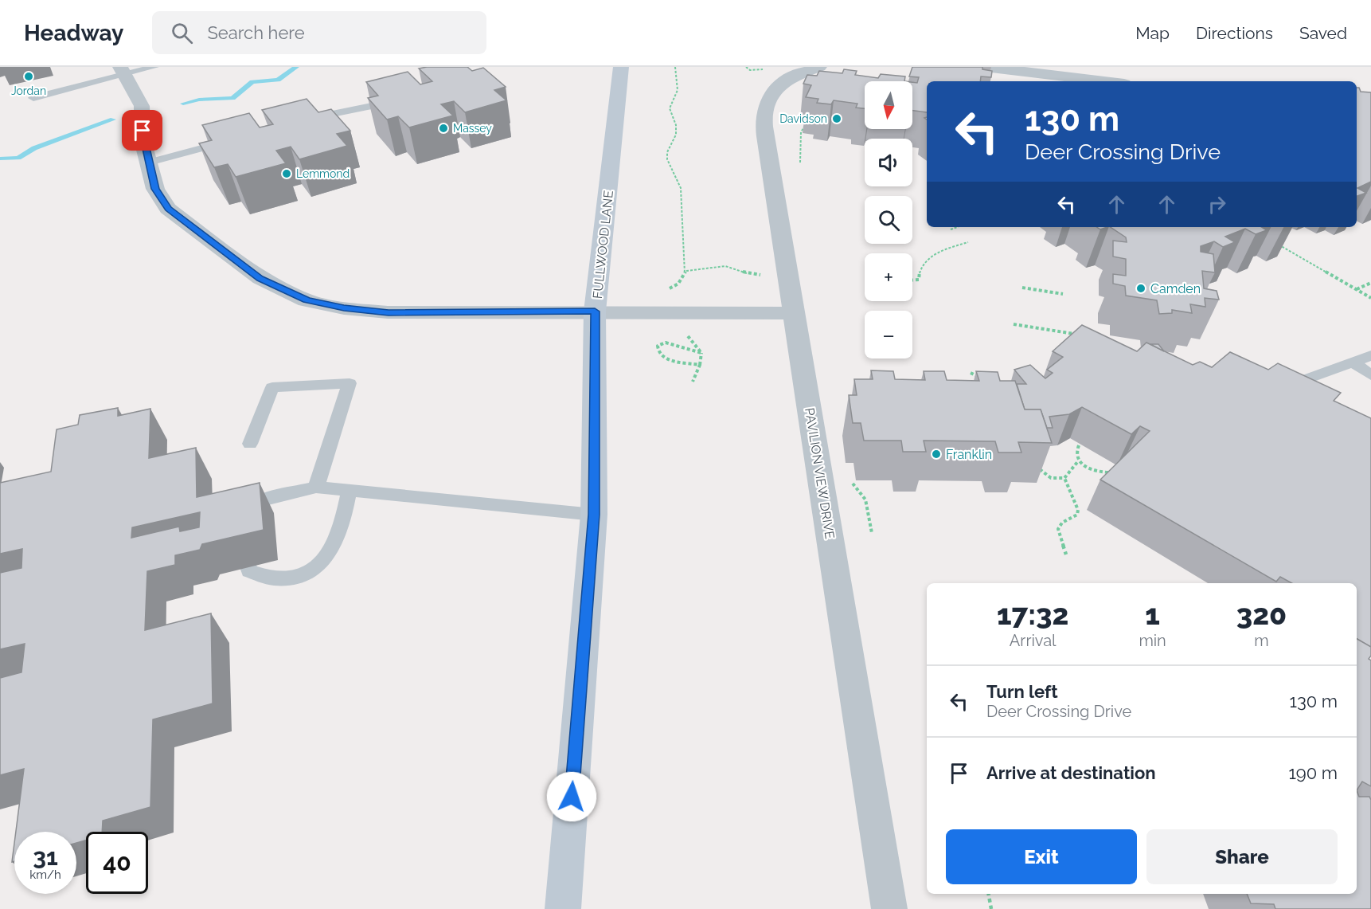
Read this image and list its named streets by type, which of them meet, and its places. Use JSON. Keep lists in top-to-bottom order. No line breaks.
{"streets":{"street":["FULLWOOD LANE","PAVILION VIEW DRIVE"]},"places":["Jordan","Davidson","Massey","Lemmond","Camden","Franklin"],"north":"bottom","page":{"header":"Headway","search":"Search here","nav":["Map","Directions","Saved"],"map_buttons":["+","−"],"turn":["130 m","Deer Crossing Drive"],"eta":["17:32","Arrival","1","min","320","m"],"list":[{"name":"Turn left","note":"Deer Crossing Drive","value":"130 m"},{"name":"Arrive at destination","value":"190 m"}],"buttons":["Exit","Share"],"speed":"31 km/h","limit":"40"}}
